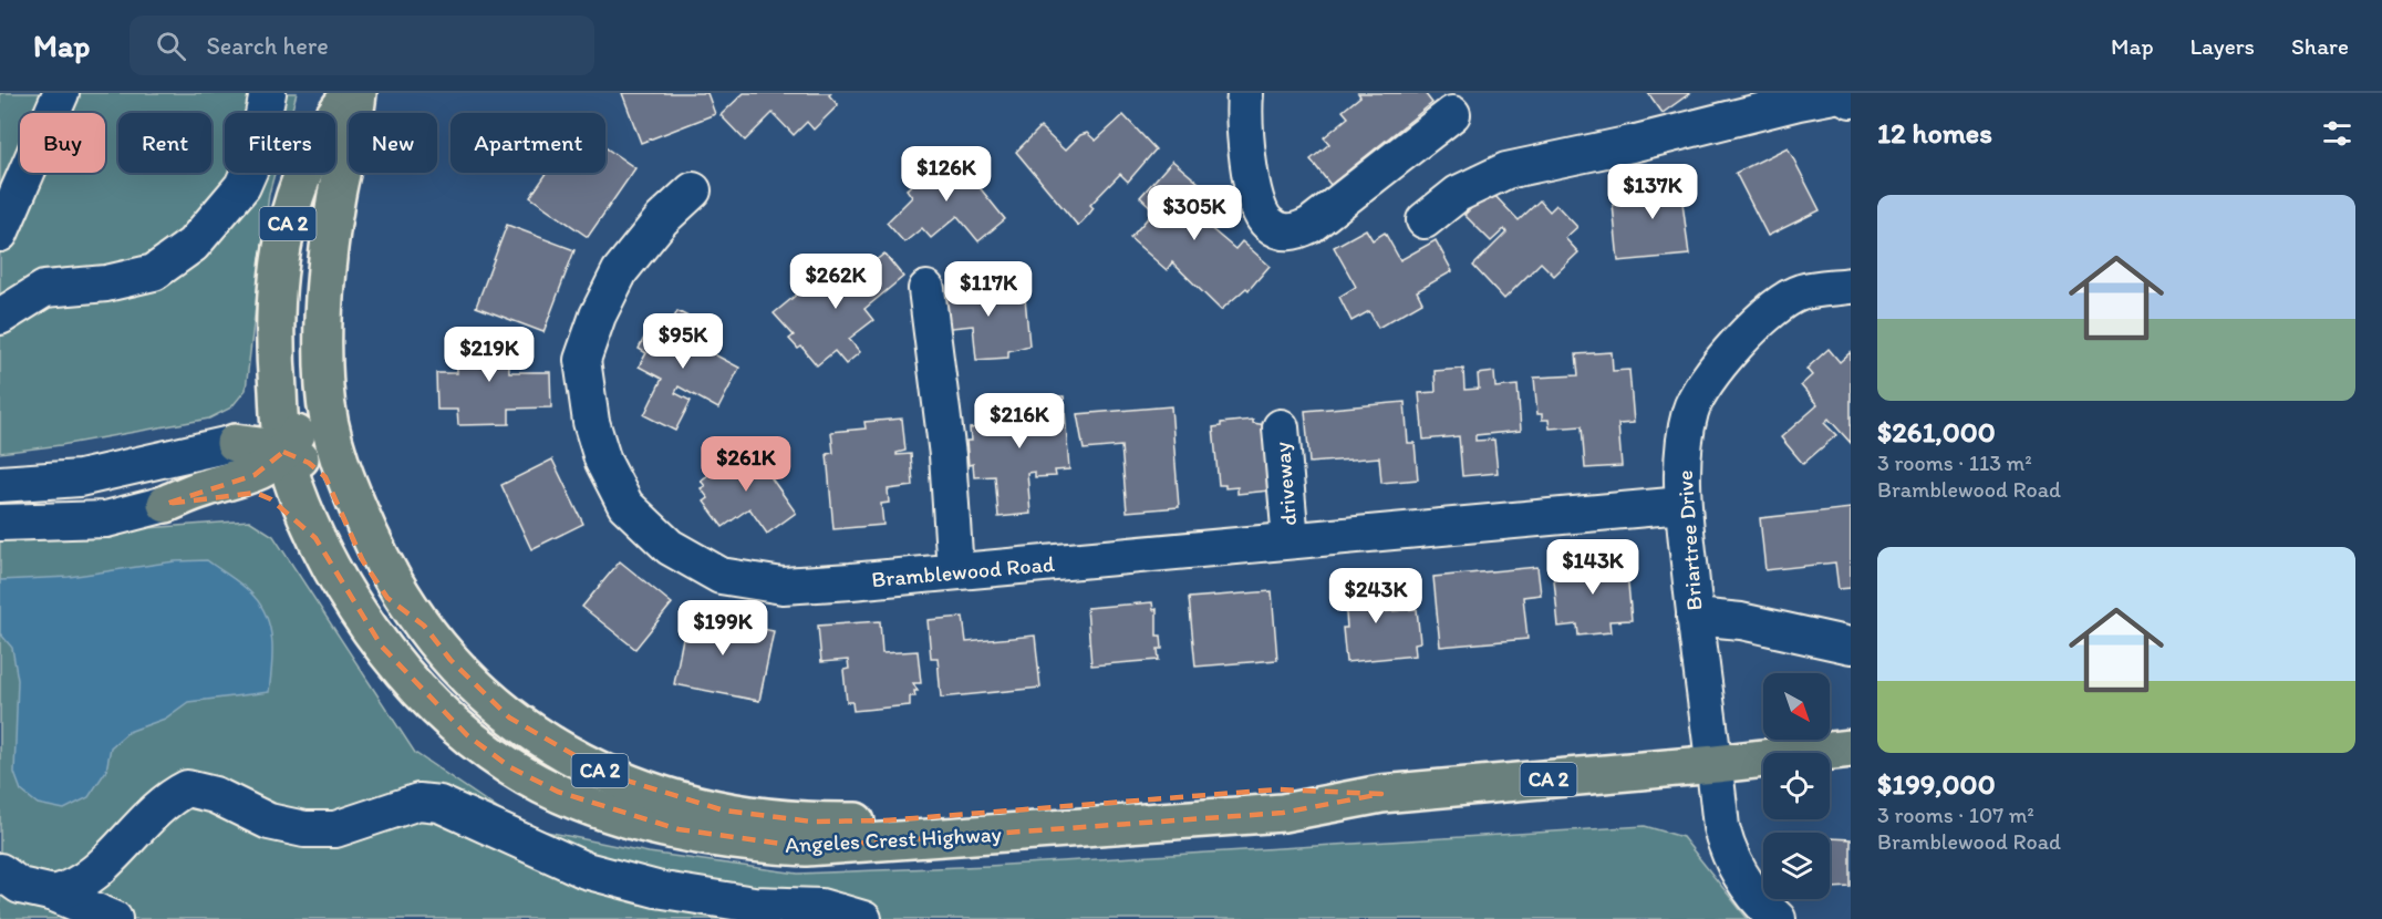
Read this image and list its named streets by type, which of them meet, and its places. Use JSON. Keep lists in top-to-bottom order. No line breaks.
{"streets":{"main road":["CA 2","Angeles Crest Highway"],"street":["driveway","Briartree Drive","Bramblewood Road"]},"crossings":[["driveway","Bramblewood Road"],["Briartree Drive","Bramblewood Road"],["Briartree Drive","Angeles Crest Highway"]],"north":"bottom right","page":{"header":"Map","search":"Search here","nav":["Map","Layers","Share"],"heading":"12 homes","chip":["Buy","Rent","Filters","New","Apartment"],"price":["$126K","$137K","$305K","$262K","$117K","$95K","$219K","$216K","$261K","$143K","$243K","$199K"],"list":[{"name":"$261,000","note":"3 rooms · 113 m² · Bramblewood Road"},{"name":"$199,000","note":"3 rooms · 107 m² · Bramblewood Road"}]}}
